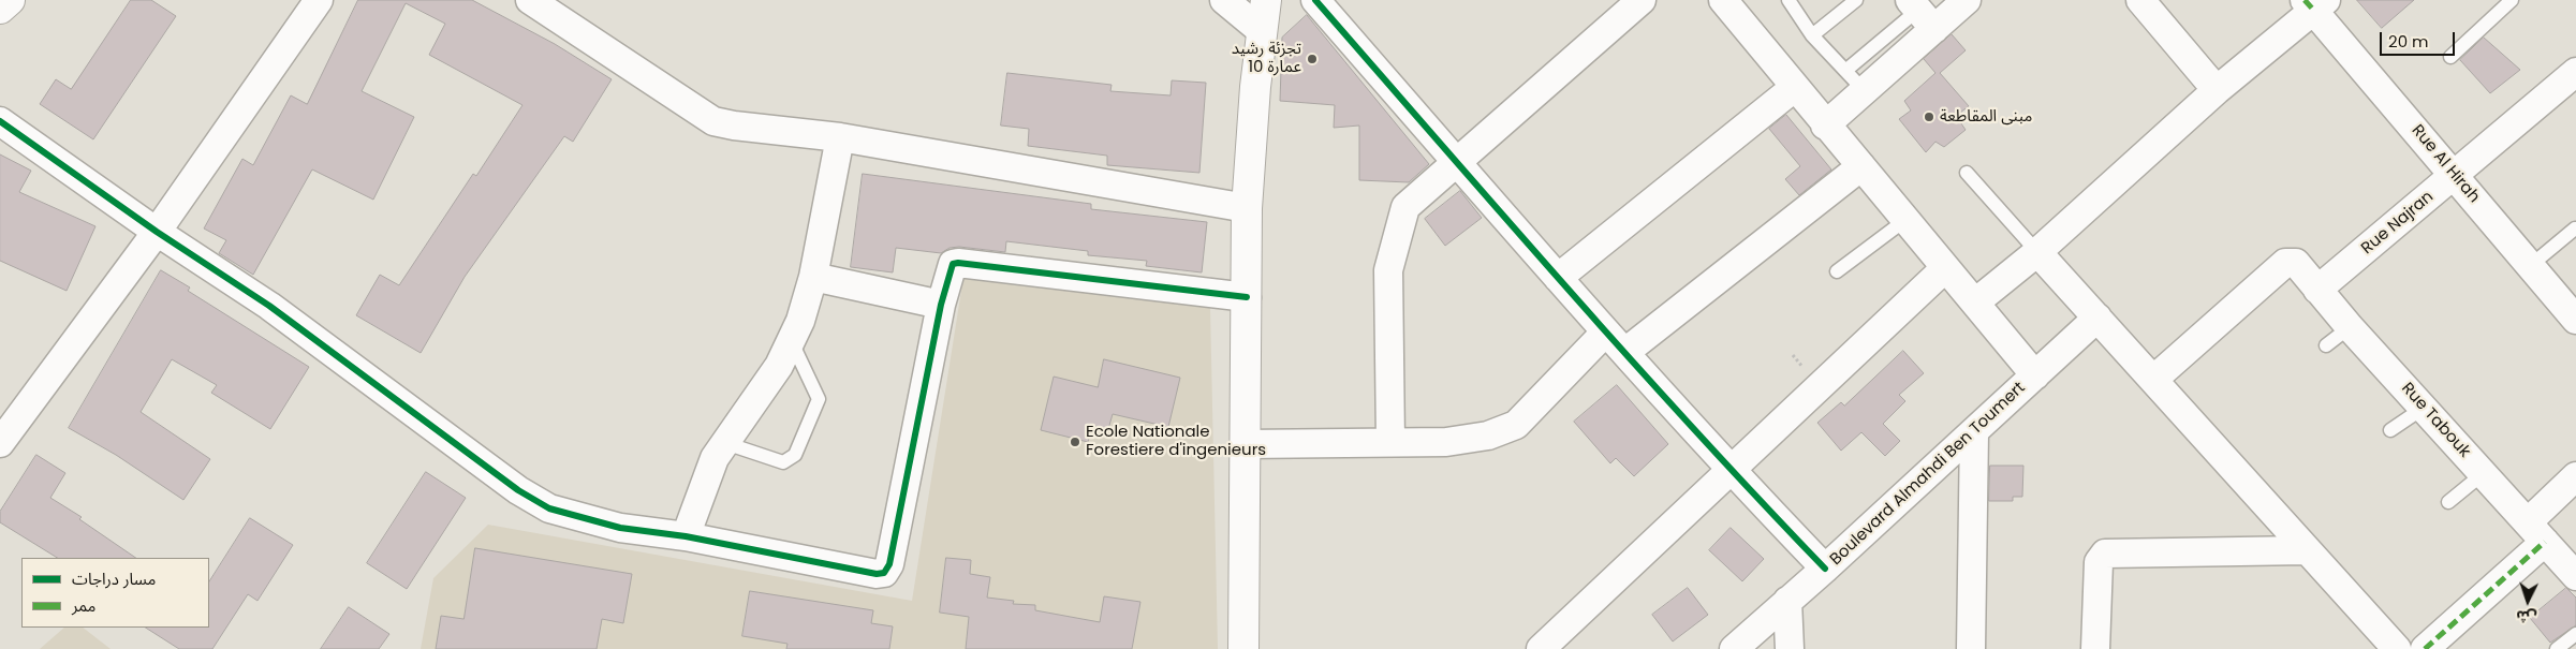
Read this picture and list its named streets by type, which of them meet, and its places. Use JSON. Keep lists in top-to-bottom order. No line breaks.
{"streets":{"street":["Rue Al Hirah","Rue Najran","Rue Tabouk","Boulevard Almahdi Ben Toumert"]},"crossings":[["Rue Al Hirah","Rue Najran"],["Rue Najran","Rue Tabouk"]],"places":["تجزئة رشيد عمارة 10","مبنى المقاطعة","Ecole Nationale Forestiere d'ingenieurs"],"legend":["مسار دراجات","ممر"],"scale_bar":"20 m","north":"bottom"}
